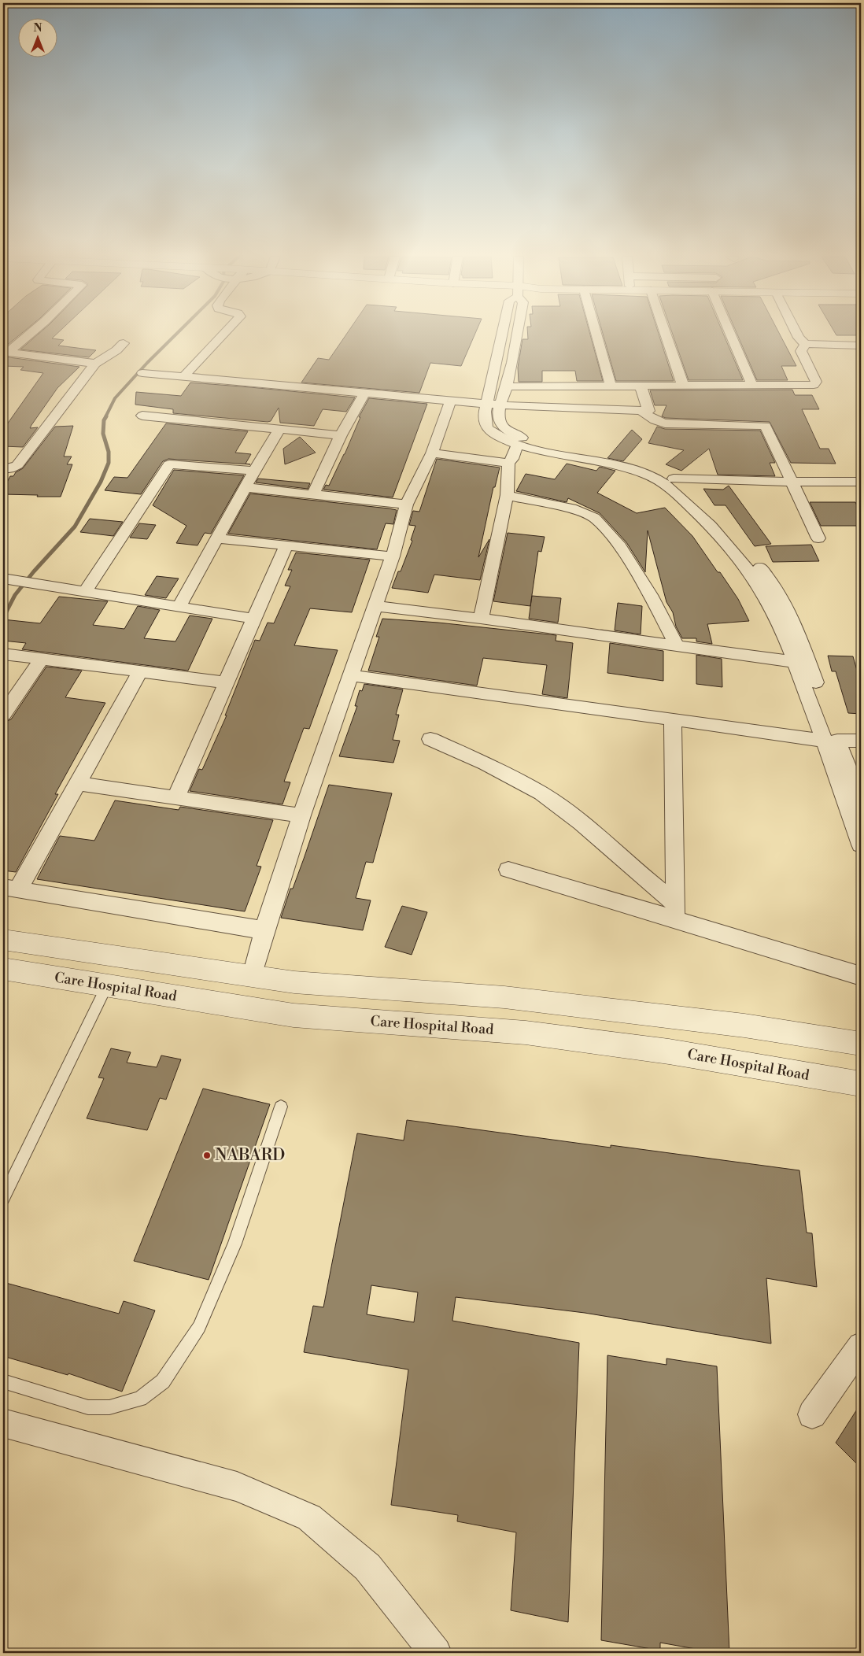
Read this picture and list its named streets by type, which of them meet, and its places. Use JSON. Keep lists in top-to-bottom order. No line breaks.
{"streets":{"street":["Care Hospital Road"]},"places":["NABARD"],"north":"top"}
